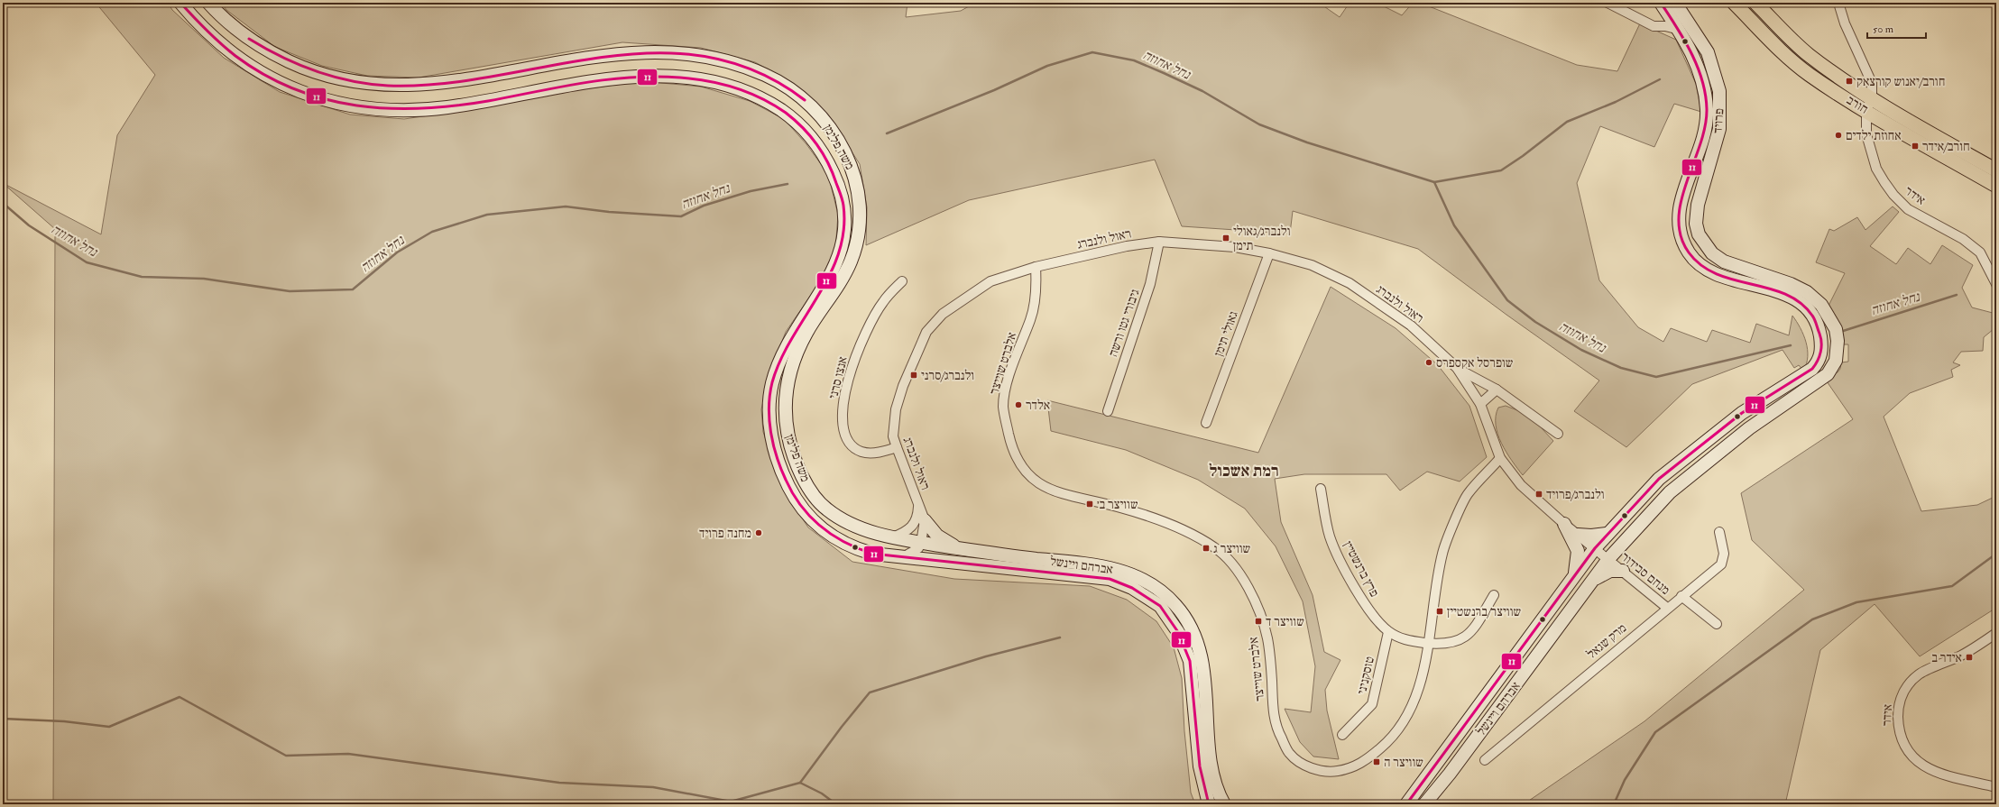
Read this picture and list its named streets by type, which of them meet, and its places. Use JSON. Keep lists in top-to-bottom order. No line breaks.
{"streets":{"main road":["חורב","פרויד","משה פלימן","אברהם ויינשל"],"street":["אידר","ראול ולנברג","גיבורי גטו ורשה","גאולי תימן","אלברט שוייצר","אנצו סרני","פרץ ברנשטיין","מנחם סבידור","מרק שגאל","טוסקניני"]},"crossings":[["חורב","אידר"],["פרויד","ראול ולנברג"],["פרויד","אברהם ויינשל"],["פרויד","מנחם סבידור"],["משה פלימן","ראול ולנברג"],["משה פלימן","אברהם ויינשל"],["ראול ולנברג","גיבורי גטו ורשה"],["ראול ולנברג","גאולי תימן"],["ראול ולנברג","אלברט שוייצר"],["ראול ולנברג","אנצו סרני"],["ראול ולנברג","אברהם ויינשל"],["ראול ולנברג","מנחם סבידור"],["אלברט שוייצר","פרץ ברנשטיין"],["אברהם ויינשל","מנחם סבידור"],["פרץ ברנשטיין","טוסקניני"],["מנחם סבידור","מרק שגאל"]],"districts":["רמת אשכול"],"water":["נחל אחוזה"],"places":{"transit":["חורב/יאנוש קורצאק","חורב/אידר","ולנברג/גאולי תימן","ולנברג/סרני","ולנברג/פרויד","שוויצר ב׳","שוויצר ג","שוויצר/ברנשטיין","שוויצר ד","אידר ב","שוויצר ה"],"other":["אחוזת ילדים","שופרסל אקספרס","אלדר","מחנה פרויד"]},"lines":["transit line 11"],"scale_bar":"50 m"}
